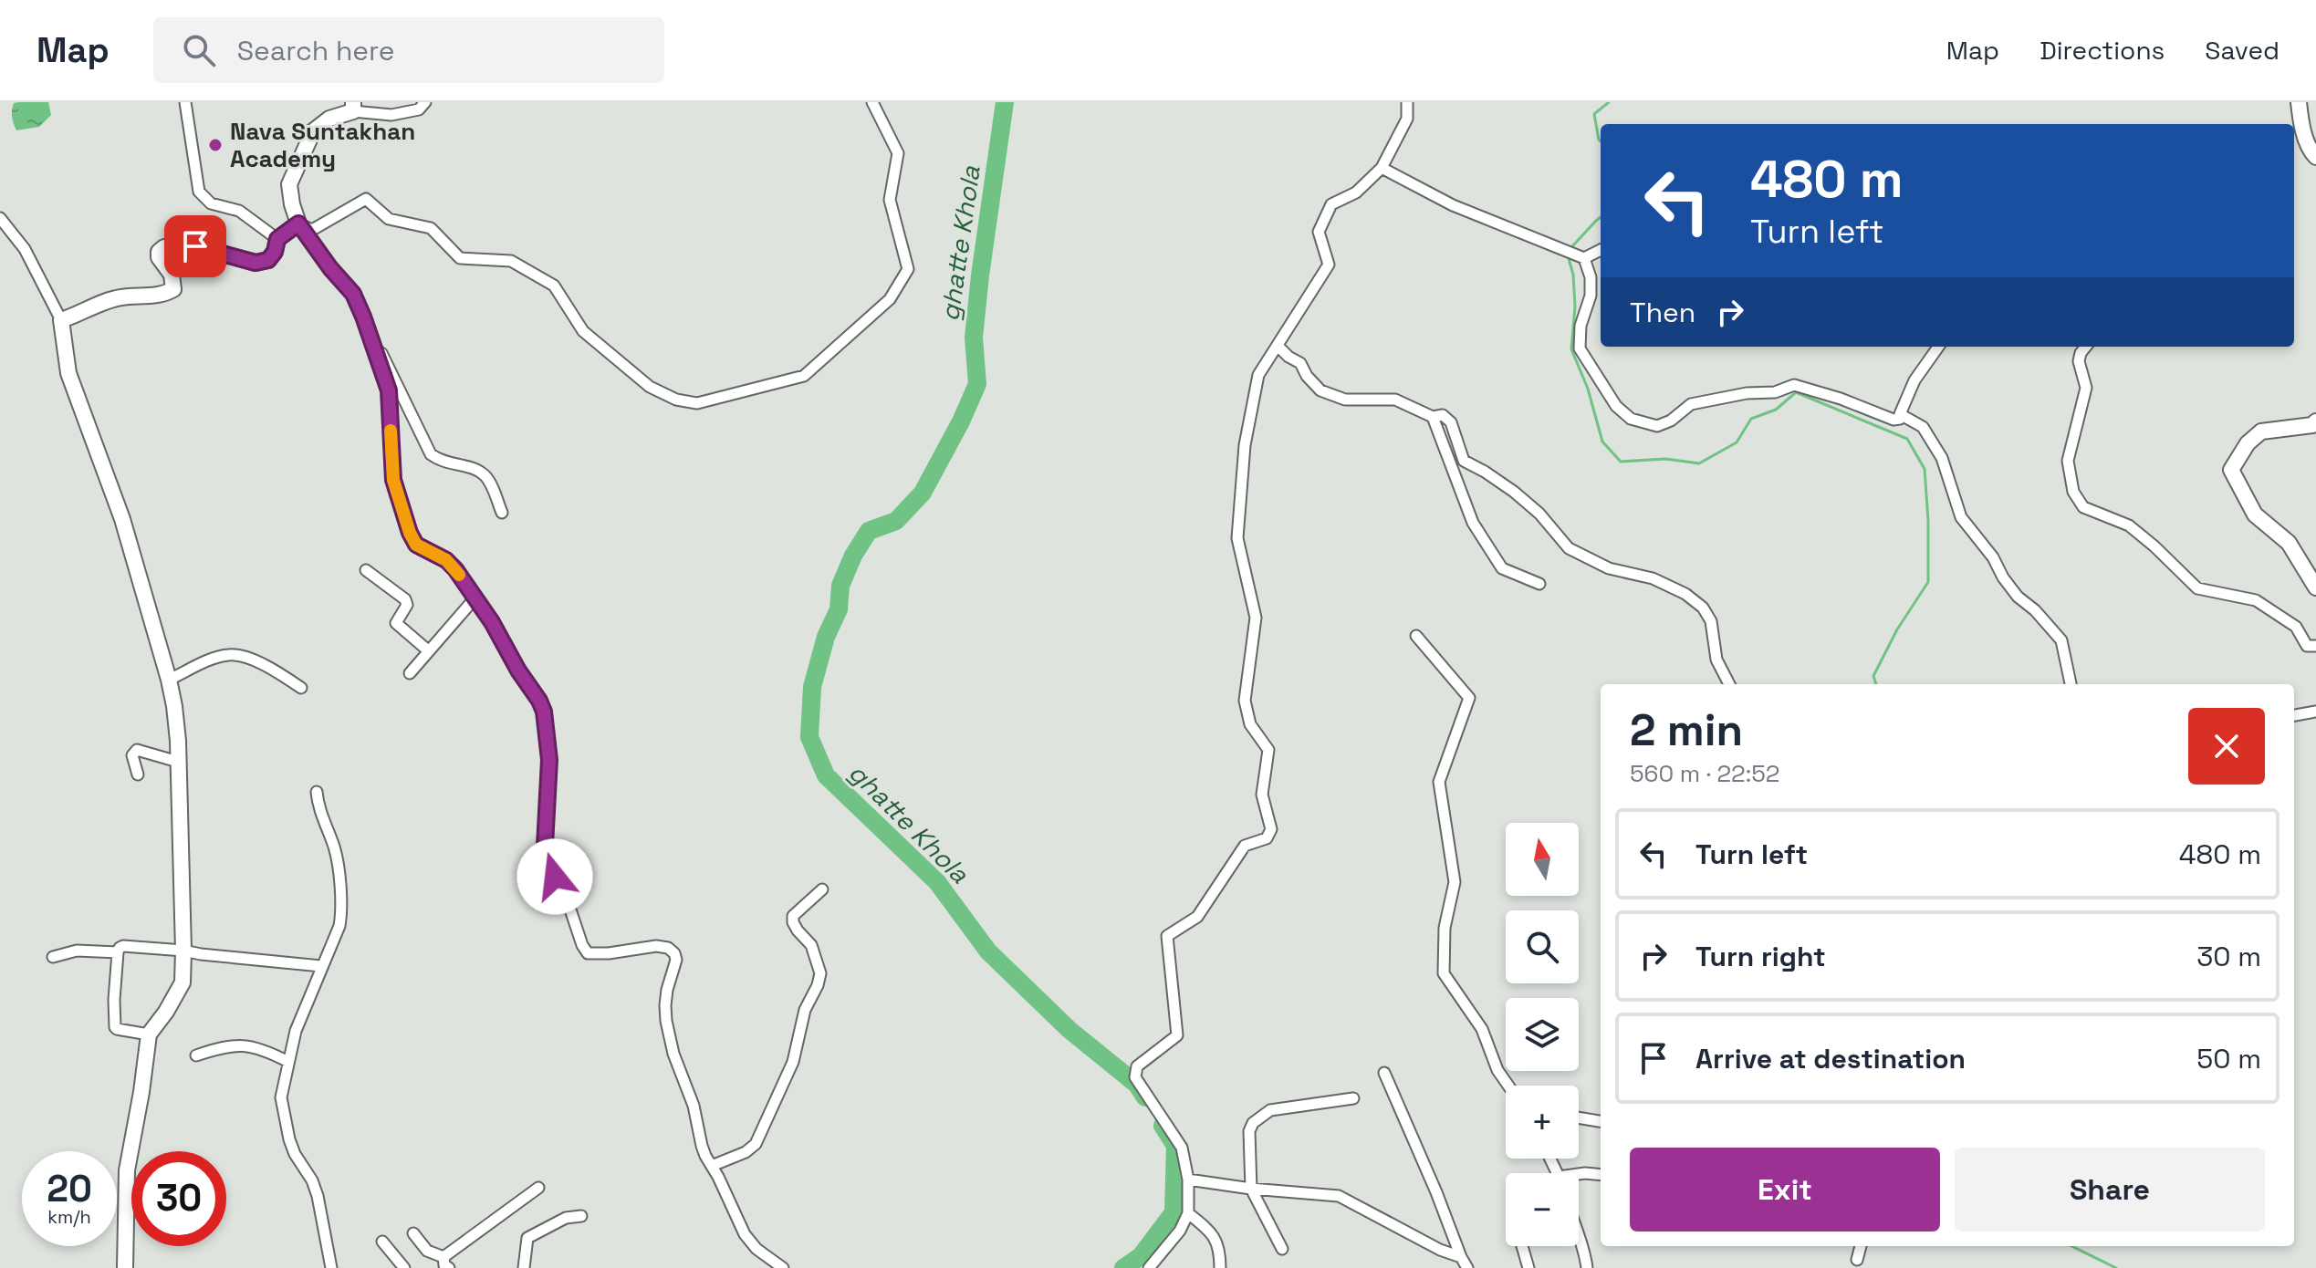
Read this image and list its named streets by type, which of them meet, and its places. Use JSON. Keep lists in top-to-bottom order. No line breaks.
{"water":["ghatte Khola"],"places":["Nava Suntakhan Academy"],"north":"top","page":{"header":"Map","search":"Search here","nav":["Map","Directions","Saved"],"turn":["480 m","Turn left"],"then":"Then","heading":["2 min","560 m · 22:52"],"list":[{"name":"Turn left","value":"480 m"},{"name":"Turn right","value":"30 m"},{"name":"Arrive at destination","value":"50 m"}],"map_buttons":["+","−"],"buttons":["Exit","Share"],"speed":"20 km/h","limit":"30"}}
